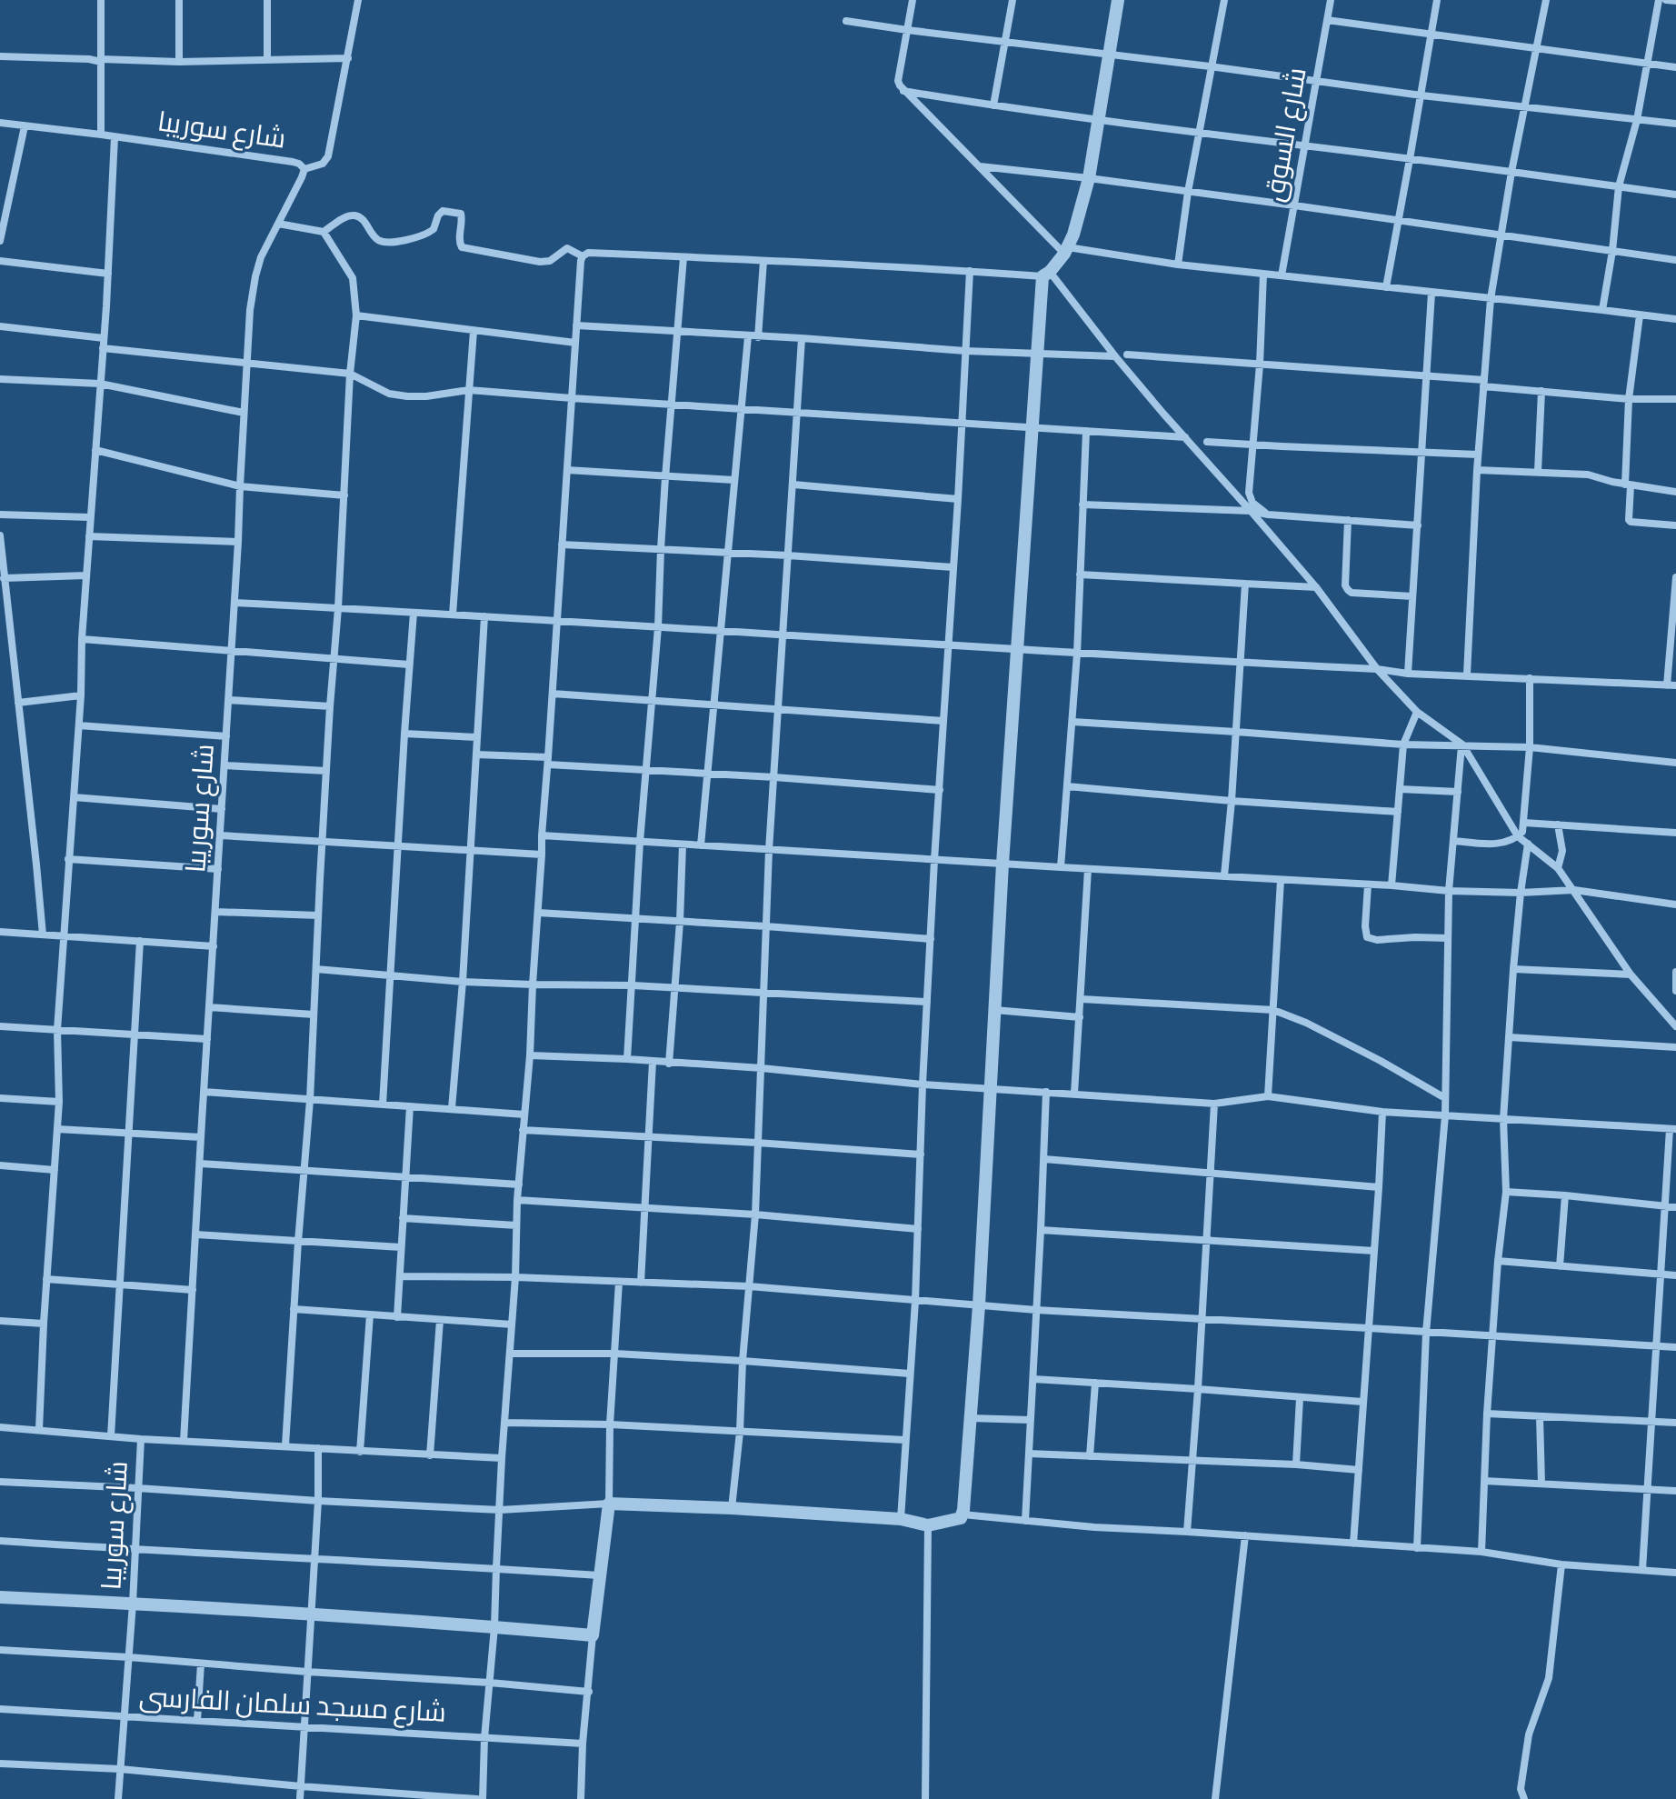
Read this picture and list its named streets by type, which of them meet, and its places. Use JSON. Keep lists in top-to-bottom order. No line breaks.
{"streets":{"street":["شارع سوريبا","شارع السوق","شارع مسجد سلمان الفارسى"]},"crossings":[["شارع سوريبا","شارع مسجد سلمان الفارسى"]]}
